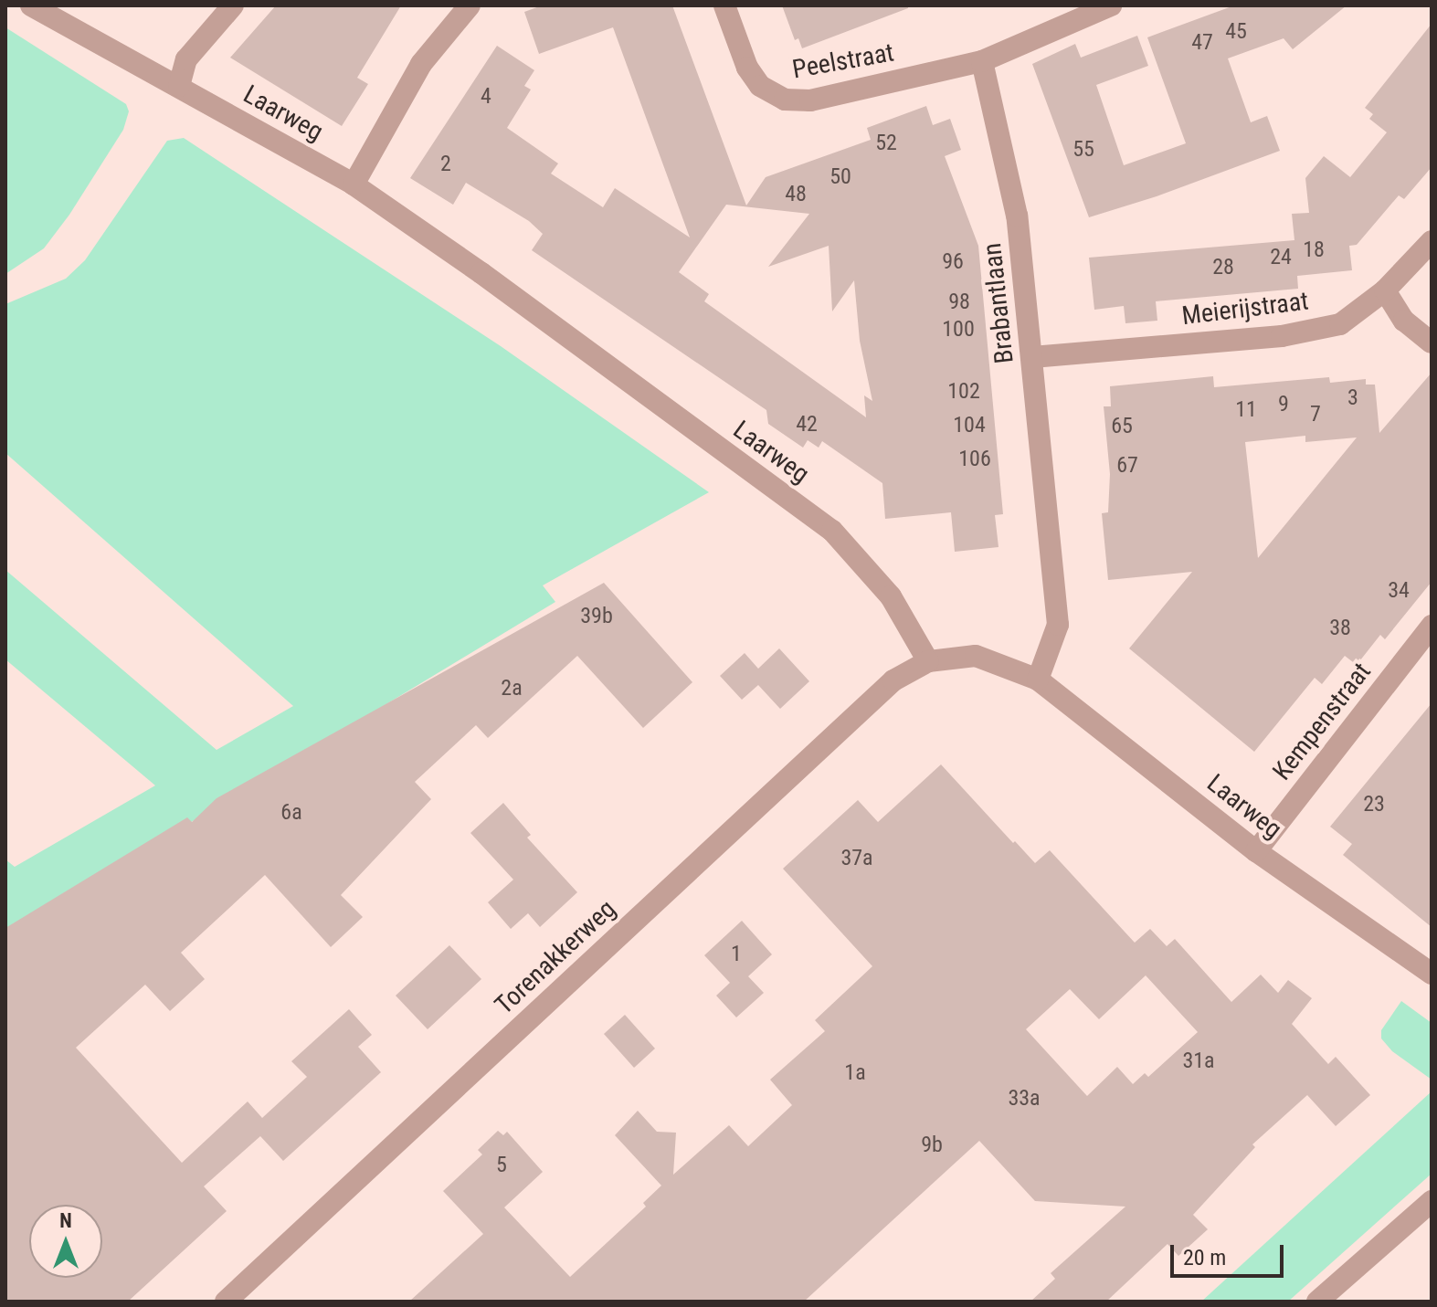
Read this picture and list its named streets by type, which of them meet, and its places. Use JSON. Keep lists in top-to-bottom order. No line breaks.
{"streets":{"street":["Peelstraat","Laarweg","Brabantlaan","Meierijstraat","Kempenstraat","Torenakkerweg"]},"crossings":[["Peelstraat","Brabantlaan"],["Laarweg","Brabantlaan"],["Laarweg","Kempenstraat"],["Laarweg","Torenakkerweg"],["Brabantlaan","Meierijstraat"]],"house_numbers":["45","47","4","52","55","2","50","48","18","24","96","28","98","100","102","3","9","11","7","42","104","65","106","67","34","39b","38","2a","23","6a","37a","1","31a","1a","33a","9b","5"],"scale_bar":"20 m","north":"top"}
